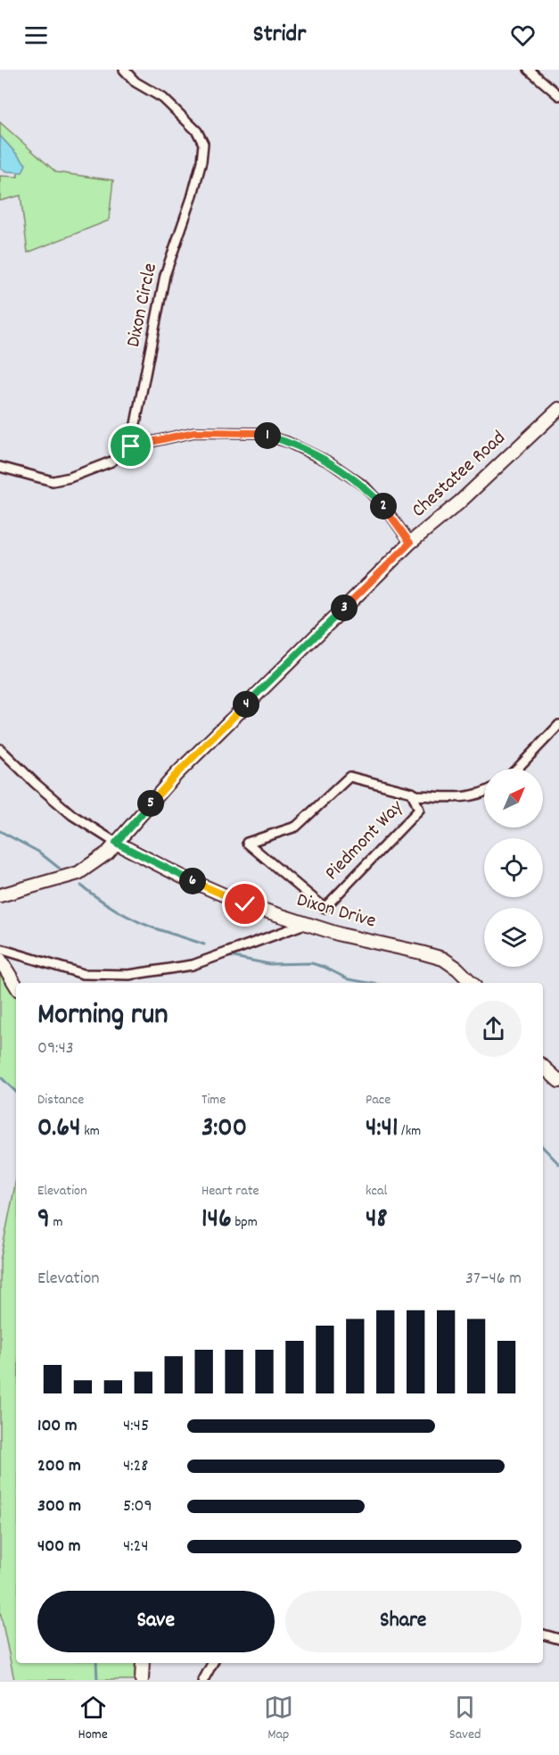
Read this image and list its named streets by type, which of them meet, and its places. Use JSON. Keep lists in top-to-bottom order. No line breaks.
{"streets":{"street":["Dixon Circle","Chestatee Road","Piedmont Way","Dixon Drive"]},"crossings":[["Chestatee Road","Dixon Drive"]],"north":"top right","page":{"header":"Stridr","pins":["1","2","3","4","5","6"],"heading":["Morning run","09:43"],"stats":[["Distance","0.64 km"],["Time","3:00"],["Pace","4:41 /km"],["Elevation","9 m"],["Heart rate","146 bpm"],["kcal","48"]],"chart":["Elevation","37–46 m"],"list":[{"name":"100 m","note":"4:45"},{"name":"200 m","note":"4:28"},{"name":"300 m","note":"5:09"},{"name":"400 m","note":"4:24"}],"buttons":["Save","Share"],"tabs":["Home","Map","Saved"]}}
